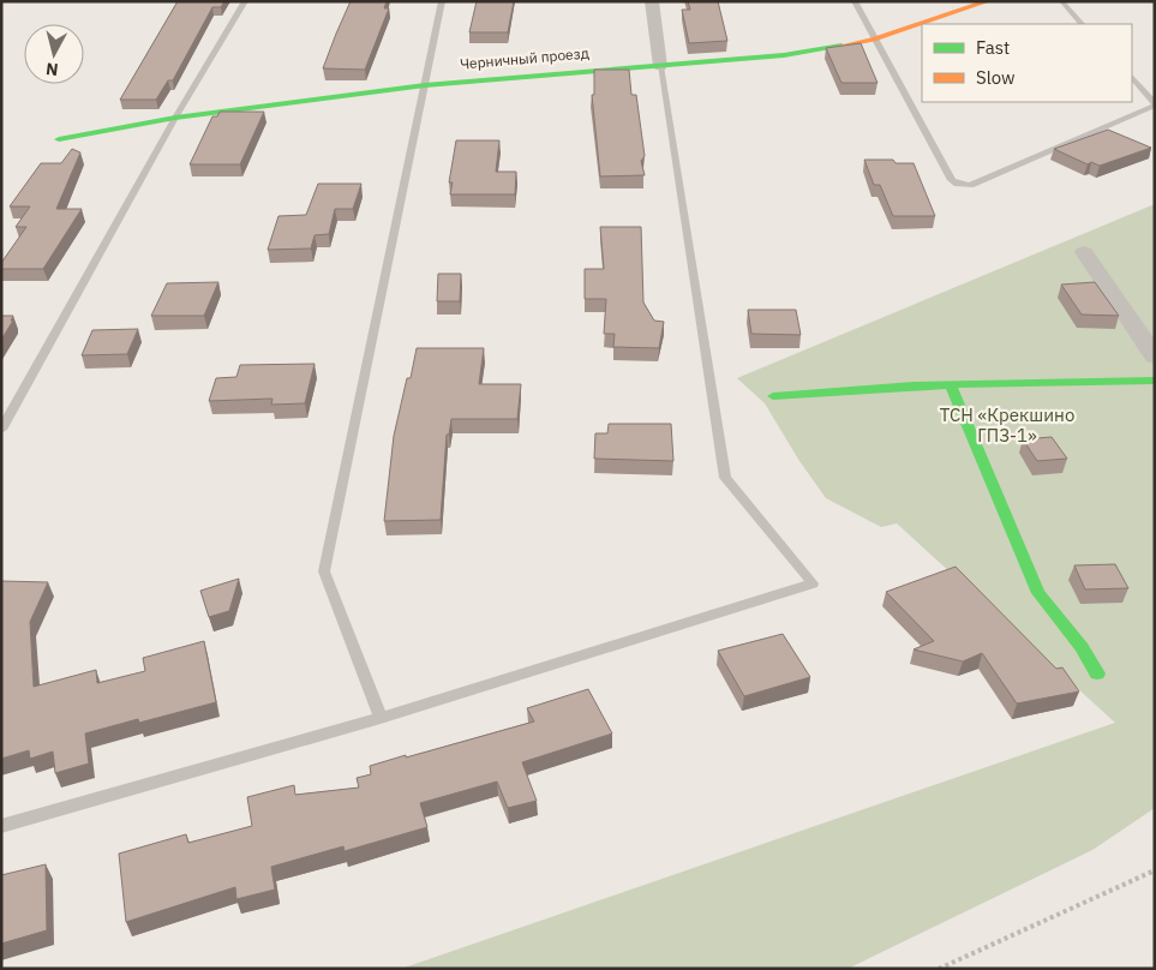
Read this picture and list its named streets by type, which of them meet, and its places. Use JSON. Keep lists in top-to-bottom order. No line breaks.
{"streets":{"street":["Черничный проезд"]},"parks":["ТСН «Крекшино ГПЗ-1»"],"legend":["Fast","Slow"],"north":"bottom"}
